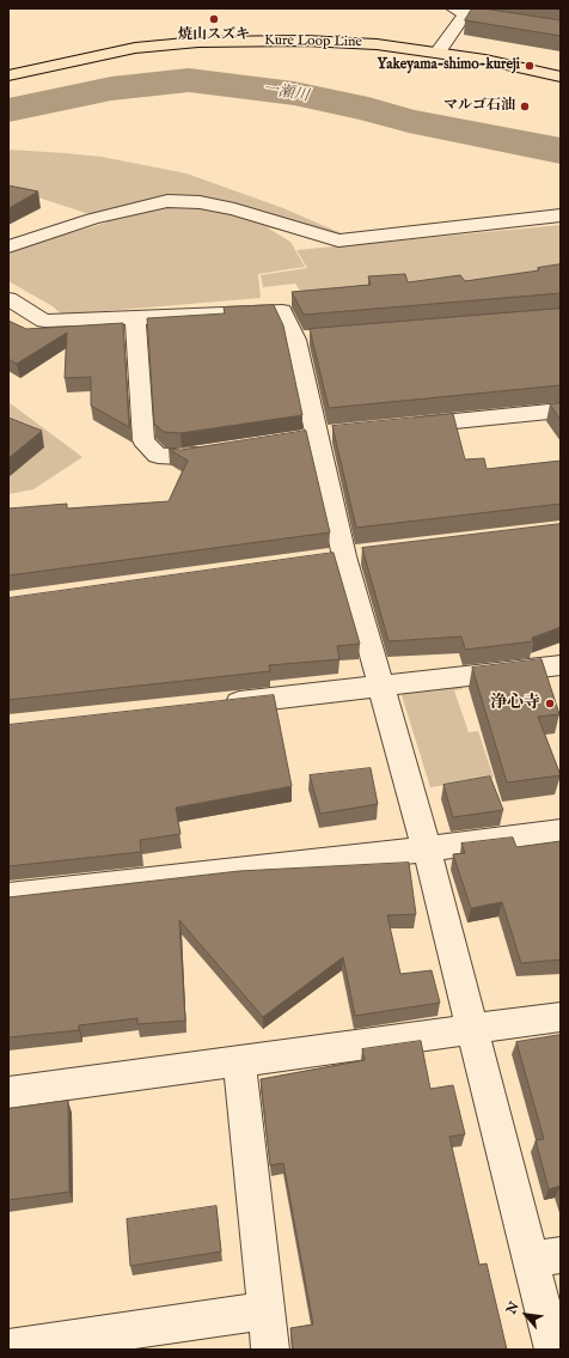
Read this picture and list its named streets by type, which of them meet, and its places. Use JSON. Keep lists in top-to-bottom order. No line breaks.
{"streets":{"main road":["Kure Loop Line"]},"water":["一瀬川"],"places":["焼山スズキ","Yakeyama-shimo-kureji","マルゴ石油","浄心寺"],"north":"top left"}
